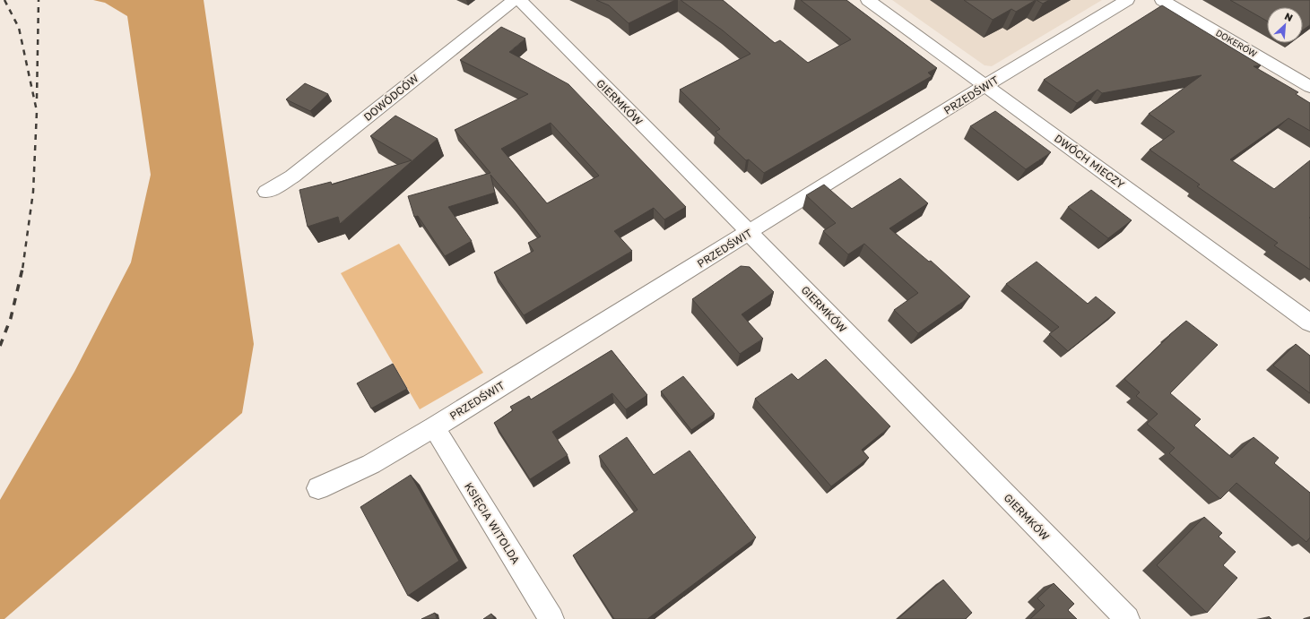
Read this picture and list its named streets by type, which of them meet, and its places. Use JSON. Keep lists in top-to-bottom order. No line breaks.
{"streets":{"street":["DOKERÓW","PRZEDŚWIT","DOWÓDCÓW","GIERMKÓW","DWÓCH MIECZY","KSIĘCIA WITOLDA"]},"crossings":[["PRZEDŚWIT","GIERMKÓW"],["PRZEDŚWIT","DWÓCH MIECZY"],["PRZEDŚWIT","KSIĘCIA WITOLDA"]],"north":"top right"}
